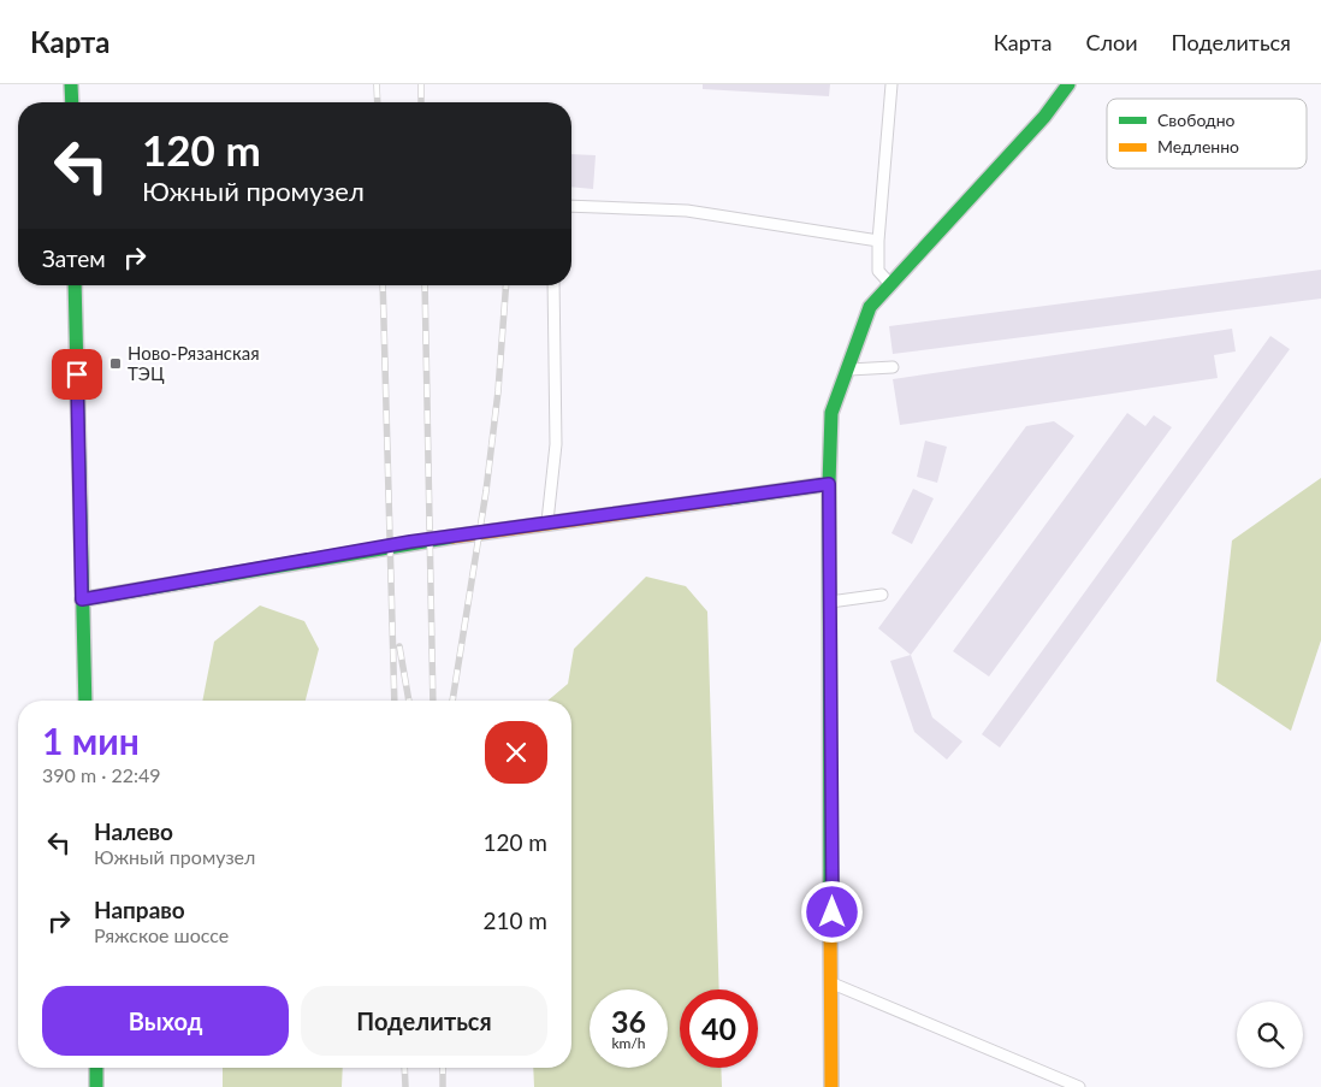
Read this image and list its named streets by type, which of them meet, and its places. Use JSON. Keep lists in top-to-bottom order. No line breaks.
{"places":{"transit":["Ново-Рязанская ТЭЦ"]},"legend":["Свободно","Медленно"],"page":{"header":"Карта","nav":["Карта","Слои","Поделиться"],"turn":["120 m","Южный промузел"],"then":"Затем","heading":["1 мин","390 m · 22:49"],"list":[{"name":"Налево","note":"Южный промузел","value":"120 m"},{"name":"Направо","note":"Ряжское шоссе","value":"210 m"}],"buttons":["Выход","Поделиться"],"speed":"36 km/h","limit":"40"}}
